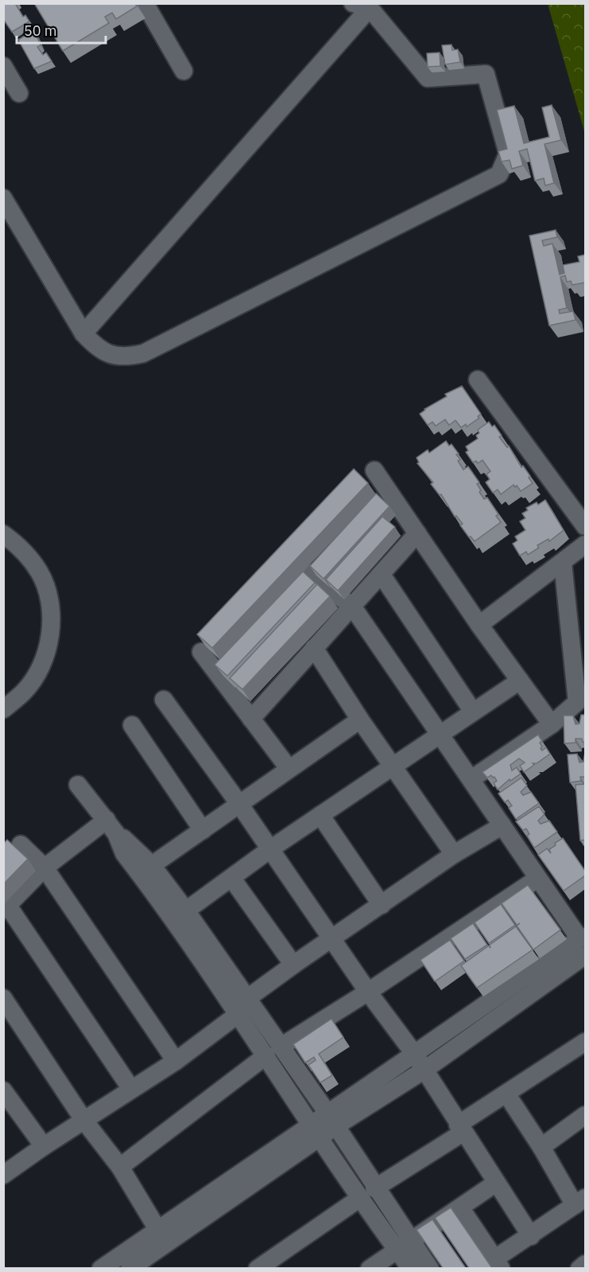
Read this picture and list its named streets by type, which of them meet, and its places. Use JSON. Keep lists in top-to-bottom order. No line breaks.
{"scale_bar":"50 m"}
